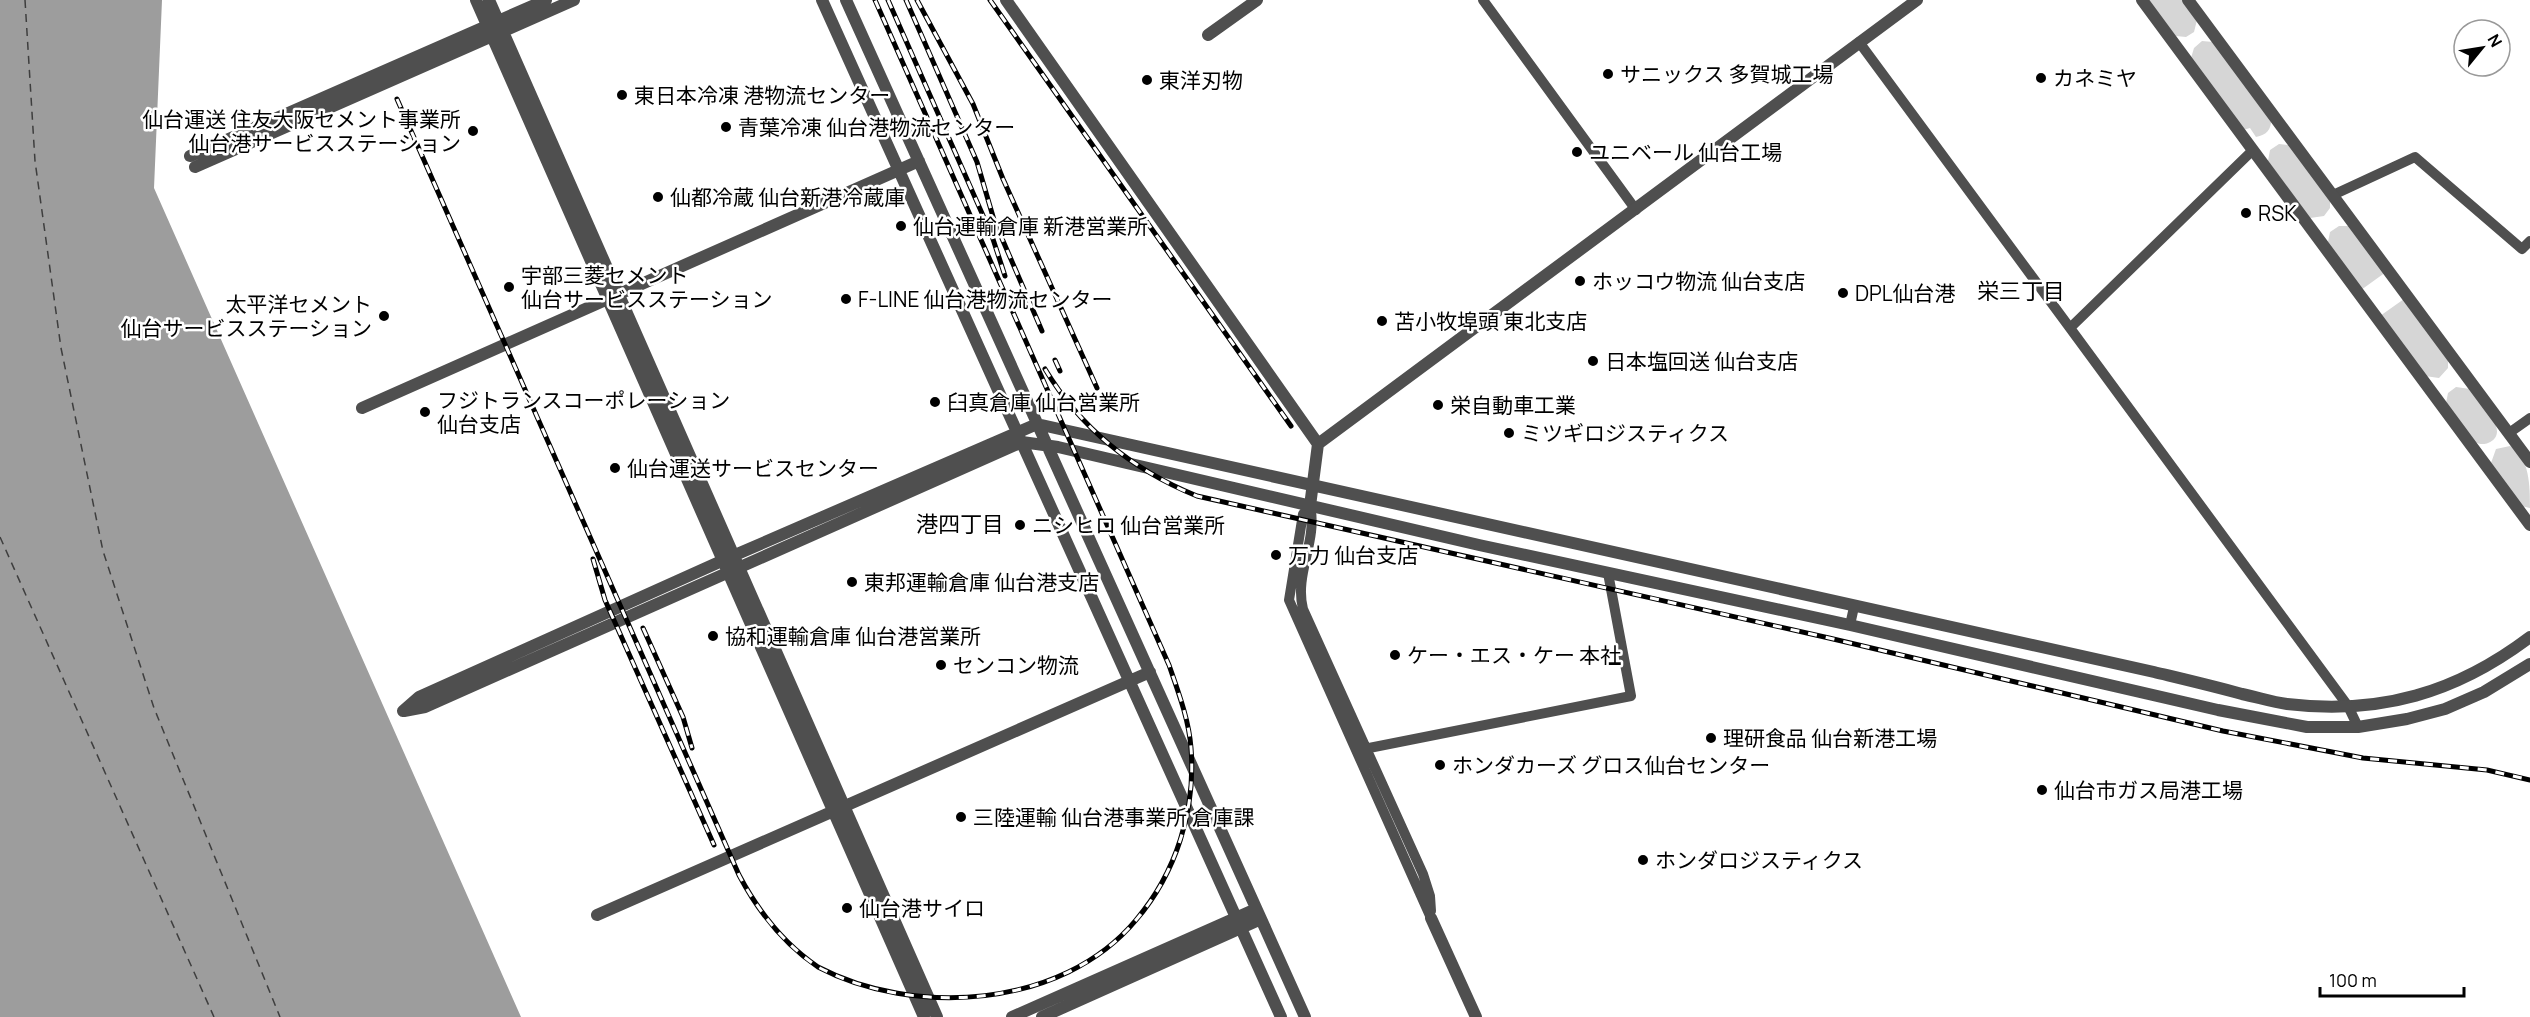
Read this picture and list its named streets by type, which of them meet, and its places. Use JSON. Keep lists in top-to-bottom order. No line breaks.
{"districts":["栄三丁目","港四丁目"],"places":["サニックス 多賀城工場","カネミヤ","東洋刃物","東日本冷凍 港物流センター","青葉冷凍 仙台港物流センター","仙台運送 住友大阪セメント事業所 仙台港サービスステーション","ユニベール 仙台工場","仙都冷蔵 仙台新港冷蔵庫","RSK","仙台運輸倉庫 新港営業所","ホッコウ物流 仙台支店","宇部三菱セメント 仙台サービスステーション","DPL仙台港","F-LINE 仙台港物流センター","太平洋セメント 仙台サービスステーション","苫小牧埠頭 東北支店","日本塩回送 仙台支店","臼真倉庫 仙台営業所","栄自動車工業","フジトランスコーポレーション 仙台支店","ミツギロジスティクス","仙台運送サービスセンター","ニシヒロ 仙台営業所","万力 仙台支店","東邦運輸倉庫 仙台港支店","協和運輸倉庫 仙台港営業所","ケー・エス・ケー 本社","センコン物流","理研食品 仙台新港工場","ホンダカーズ グロス仙台センター","仙台市ガス局港工場","三陸運輸 仙台港事業所 倉庫課","ホンダロジスティクス","仙台港サイロ"],"scale_bar":"100 m","north":"top right"}
